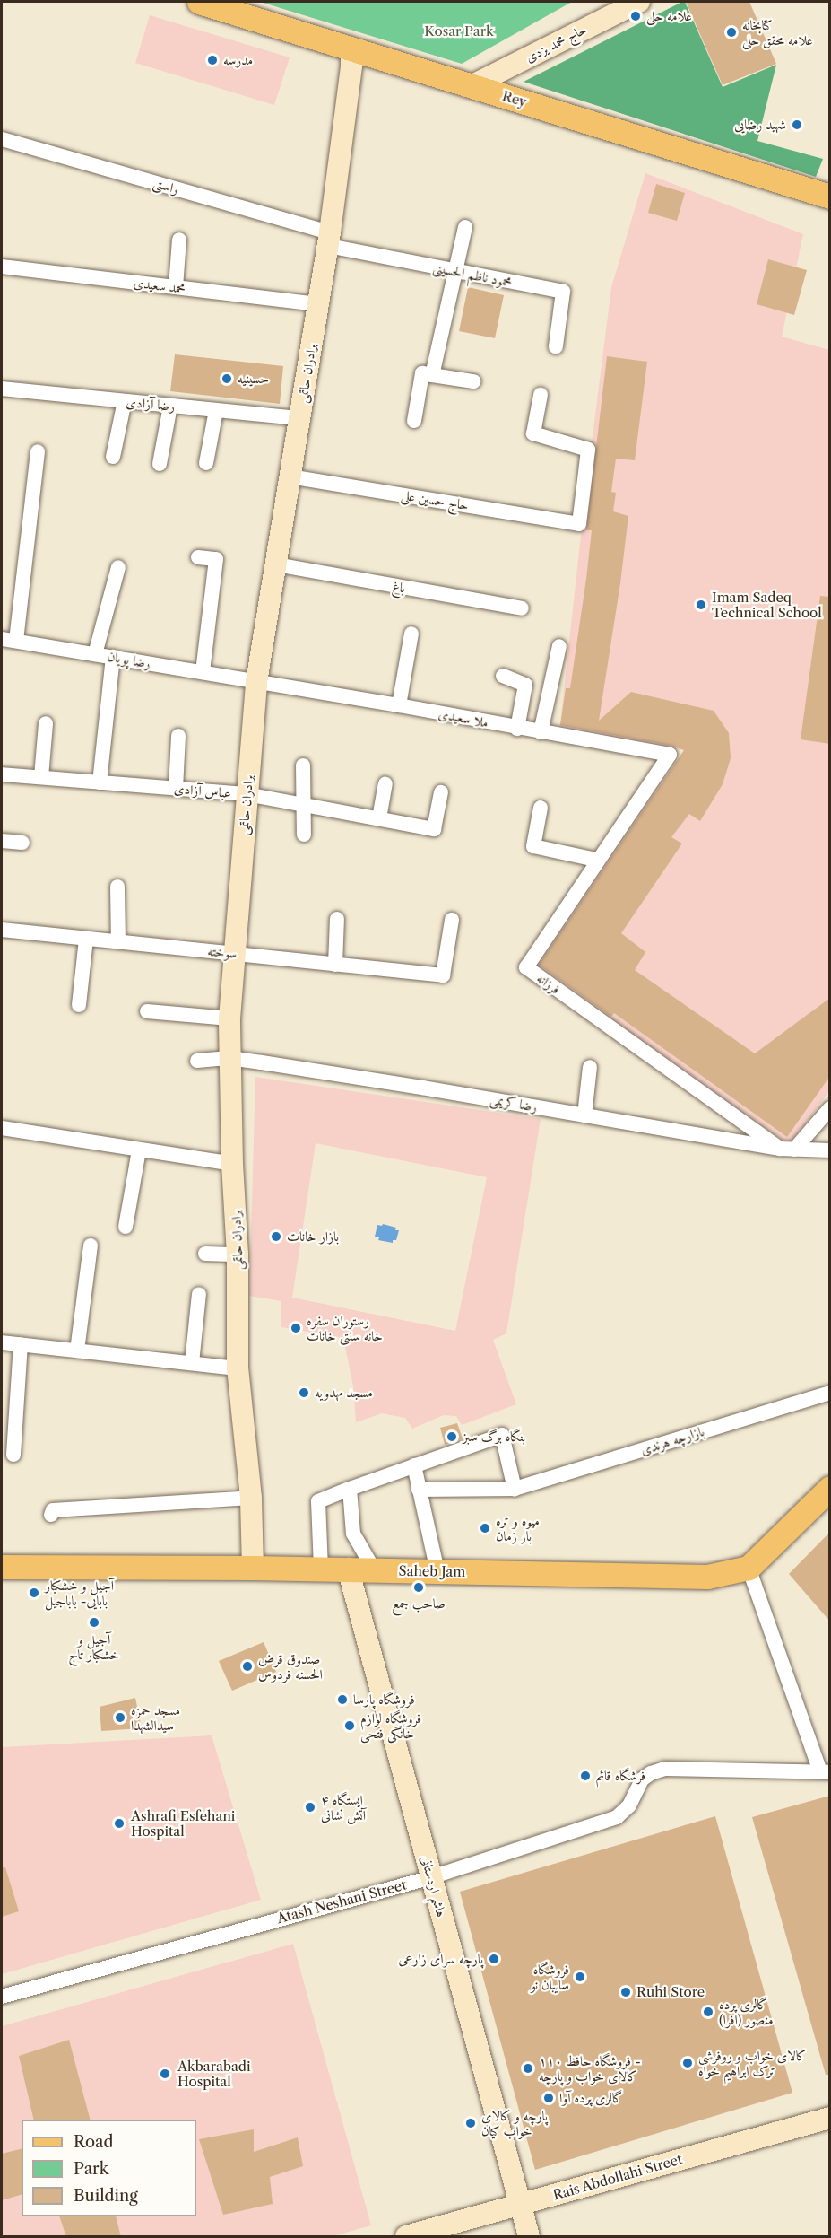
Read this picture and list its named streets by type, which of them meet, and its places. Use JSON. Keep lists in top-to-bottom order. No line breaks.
{"streets":{"main road":["Rey","Saheb Jam"],"street":["حاج محمد یزدی","راستی","محمود ناظم الحسینی","محمد سعیدی","برادران حاتمی","رضا آزادی","حاج حسین علی","باغ","رضا پویان","ملا سعیدی","عباس آزادی","سوخته","فرزانه","رضا کریمی","بازارچه هرندی","هاشم اردستانی","Atash Neshani Street","Rais Abdollahi Street"]},"crossings":[["حاج محمد یزدی","Rey"],["Rey","برادران حاتمی"],["راستی","محمود ناظم الحسینی"],["راستی","برادران حاتمی"],["محمود ناظم الحسینی","برادران حاتمی"],["محمد سعیدی","برادران حاتمی"],["برادران حاتمی","رضا آزادی"],["برادران حاتمی","حاج حسین علی"],["برادران حاتمی","باغ"],["برادران حاتمی","رضا پویان"],["برادران حاتمی","ملا سعیدی"],["برادران حاتمی","عباس آزادی"],["برادران حاتمی","سوخته"],["برادران حاتمی","رضا کریمی"],["برادران حاتمی","Saheb Jam"],["رضا پویان","ملا سعیدی"],["ملا سعیدی","فرزانه"],["فرزانه","رضا کریمی"],["Saheb Jam","هاشم اردستانی"],["هاشم اردستانی","Atash Neshani Street"],["هاشم اردستانی","Rais Abdollahi Street"]],"parks":["Kosar Park"],"places":["علامه حلی","کتابخانه علامه محقق حلی","مدرسه","شهید رضایی","حسینیه","Imam Sadeq Technical School","بازار خانات","رستوران سفره خانه سنتی خانات","مسجد مهدویه","بنگاه برگ سبز","میوه و تره بار زمان","صاحب جمع","آجیل و خشکبار بابایی- باباجیل","آجیل و خشکبار تاج","صندوق قرض الحسنه فردوس","فروشگاه پارسا","مسجد حمزه سیدالشهدا","فروشگاه لوازم خانگی فتحی","فرشگاه قائم","ایستگاه ۴ آتش نشانی","Ashrafi Esfehani Hospital","پارچه سرای زارعی","فروشگاه سایبان نو","Ruhi Store","گالری پرده منصور (افرا)","کالای خواب و روفرشی ترک ابراهیم خواه","فروشگاه حافظ ۱۱۰ - کالای خواب و پارچه","Akbarabadi Hospital","گالری پرده آوا","پارچه و کالای خواب کیان"],"legend":["Road","Park","Building"]}
